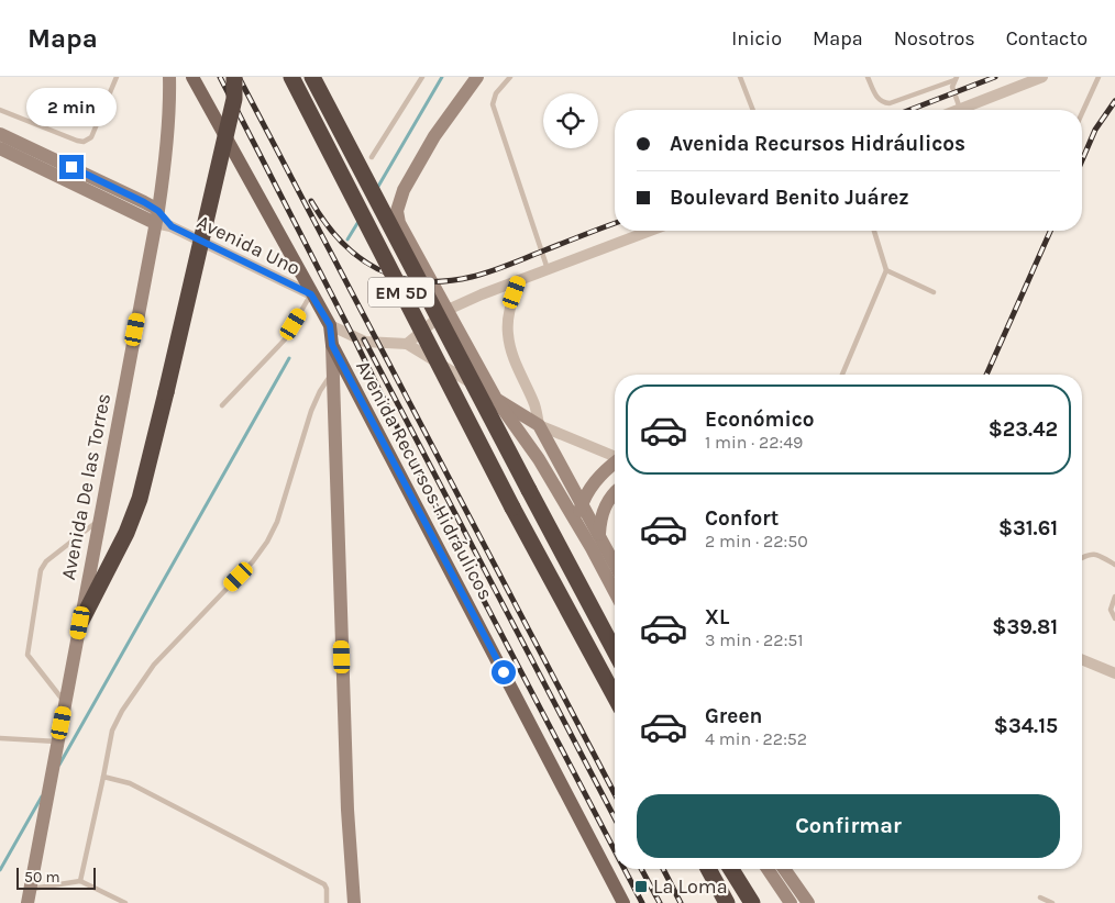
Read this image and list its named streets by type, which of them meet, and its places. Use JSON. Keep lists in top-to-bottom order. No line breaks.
{"streets":{"highway":["EM 5D"],"main road":["Avenida Recursos Hidráulicos","Avenida De las Torres"],"street":["Avenida Uno"]},"crossings":[["Avenida Uno","Avenida Recursos Hidráulicos"],["Avenida Uno","Avenida De las Torres"]],"places":{"transit":["La Loma"]},"scale_bar":"50 m","page":{"header":"Mapa","nav":["Inicio","Mapa","Nosotros","Contacto"],"bubble":"2 min","banner":["Avenida Recursos Hidráulicos","Boulevard Benito Juárez"],"list":[{"name":"Económico","note":"1 min · 22:49","value":"$23.42"},{"name":"Confort","note":"2 min · 22:50","value":"$31.61"},{"name":"XL","note":"3 min · 22:51","value":"$39.81"},{"name":"Green","note":"4 min · 22:52","value":"$34.15"}],"buttons":"Confirmar","scale":"50 m"}}
